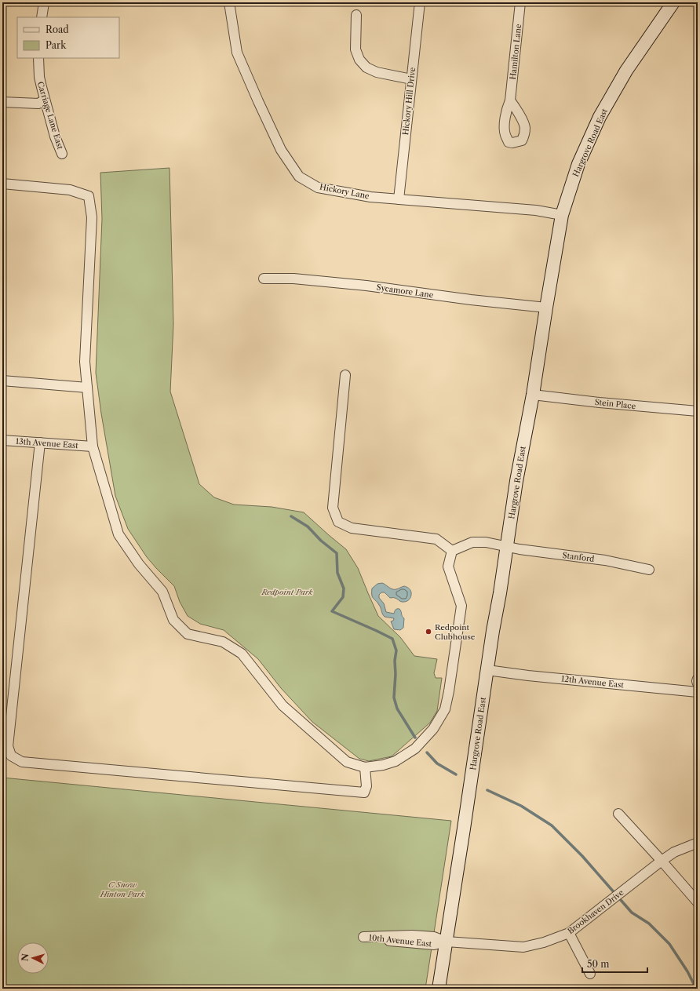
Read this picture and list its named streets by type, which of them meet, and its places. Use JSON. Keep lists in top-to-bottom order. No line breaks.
{"streets":{"main road":["Hargrove Road East"],"street":["Hamilton Lane","Hickory Hill Drive","Carriage Lane East","Hickory Lane","Sycamore Lane","Stein Place","13th Avenue East","Stanford","12th Avenue East","Brookhaven Drive","10th Avenue East"]},"crossings":[["Hickory Hill Drive","Hickory Lane"],["Hargrove Road East","Hickory Lane"],["Hargrove Road East","Sycamore Lane"],["Hargrove Road East","Stein Place"],["Hargrove Road East","Stanford"],["Hargrove Road East","12th Avenue East"],["Hargrove Road East","Brookhaven Drive"],["Hargrove Road East","10th Avenue East"],["Brookhaven Drive","10th Avenue East"]],"parks":["Redpoint Park","C Snow Hinton Park"],"places":["Redpoint Clubhouse"],"legend":["Road","Park"],"scale_bar":"50 m","north":"left"}
